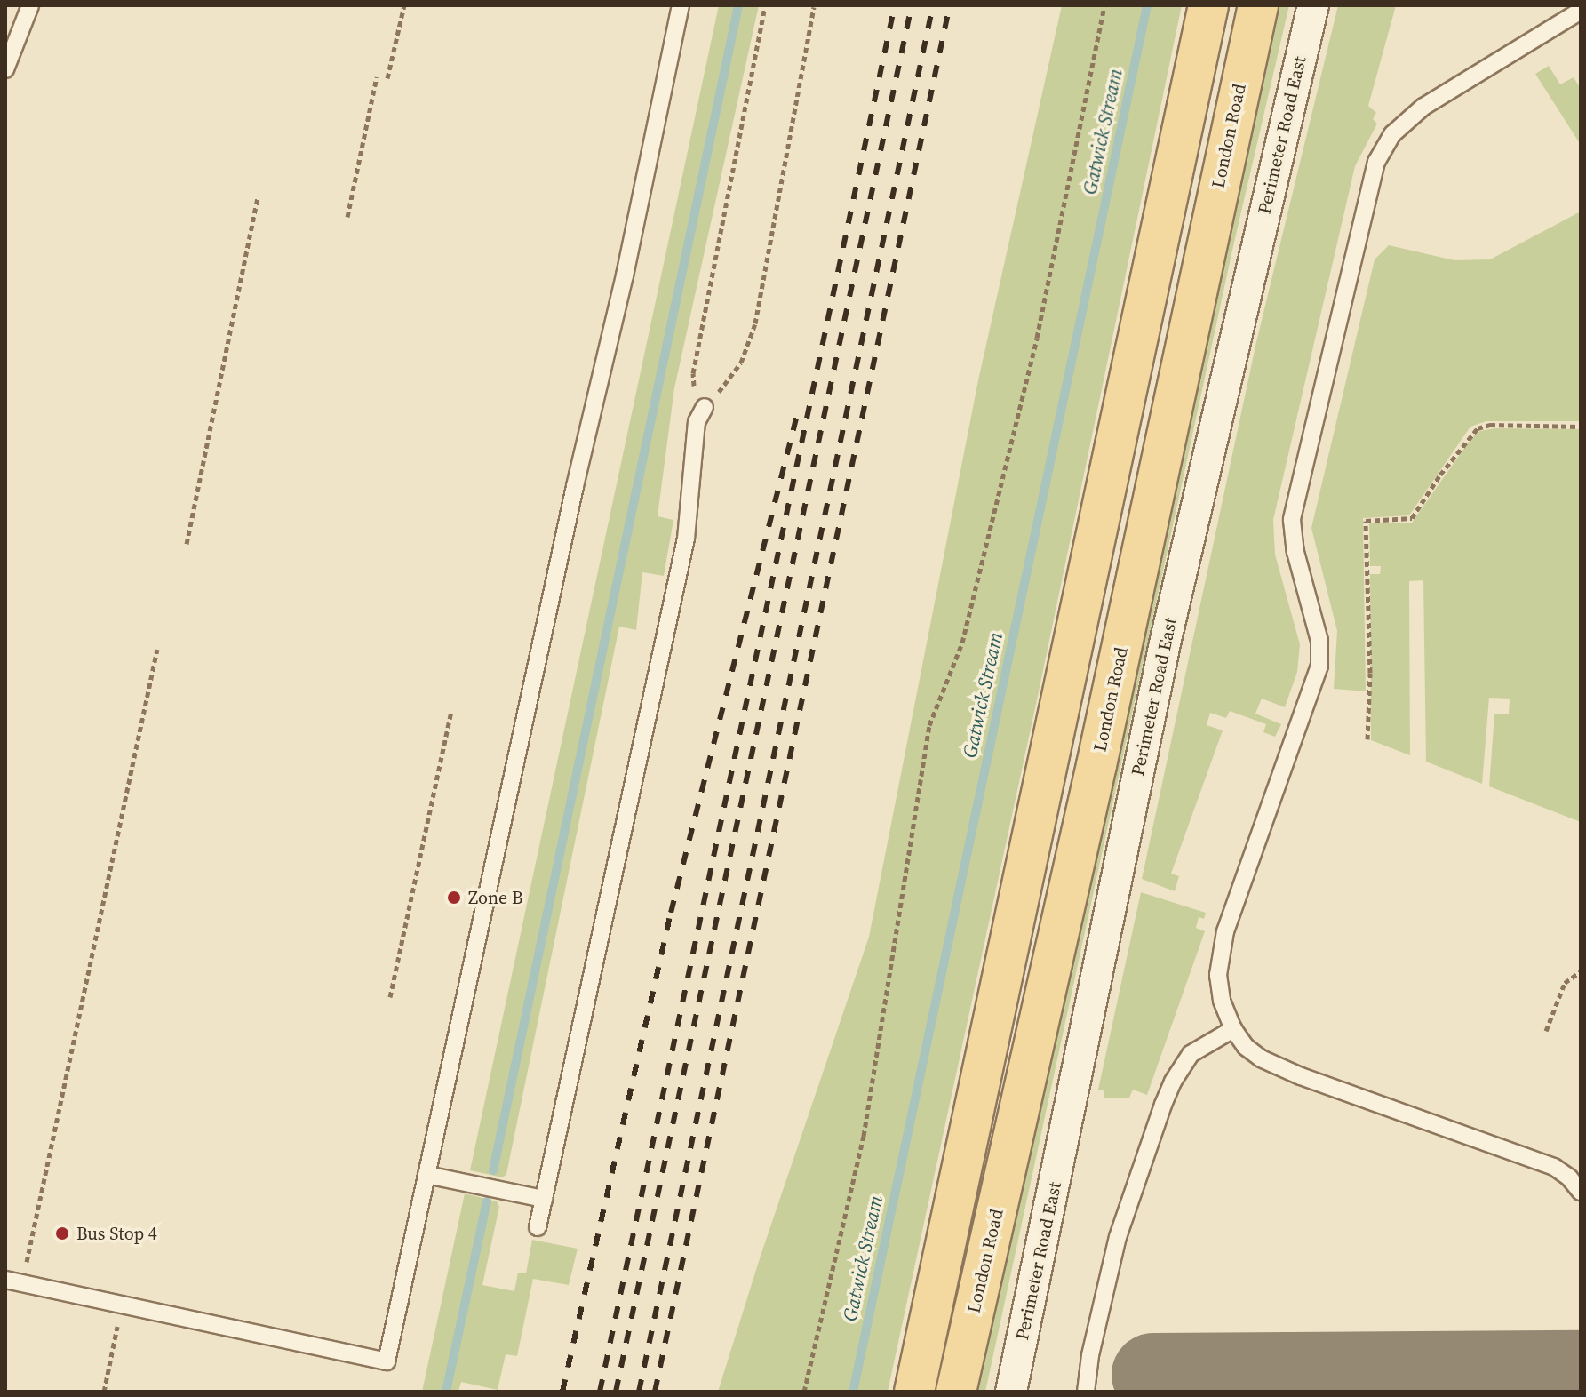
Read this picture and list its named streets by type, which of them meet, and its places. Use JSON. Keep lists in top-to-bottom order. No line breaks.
{"streets":{"main road":["London Road"],"street":["Perimeter Road East"]},"water":["Gatwick Stream"],"places":["Zone B","Bus Stop 4"]}
